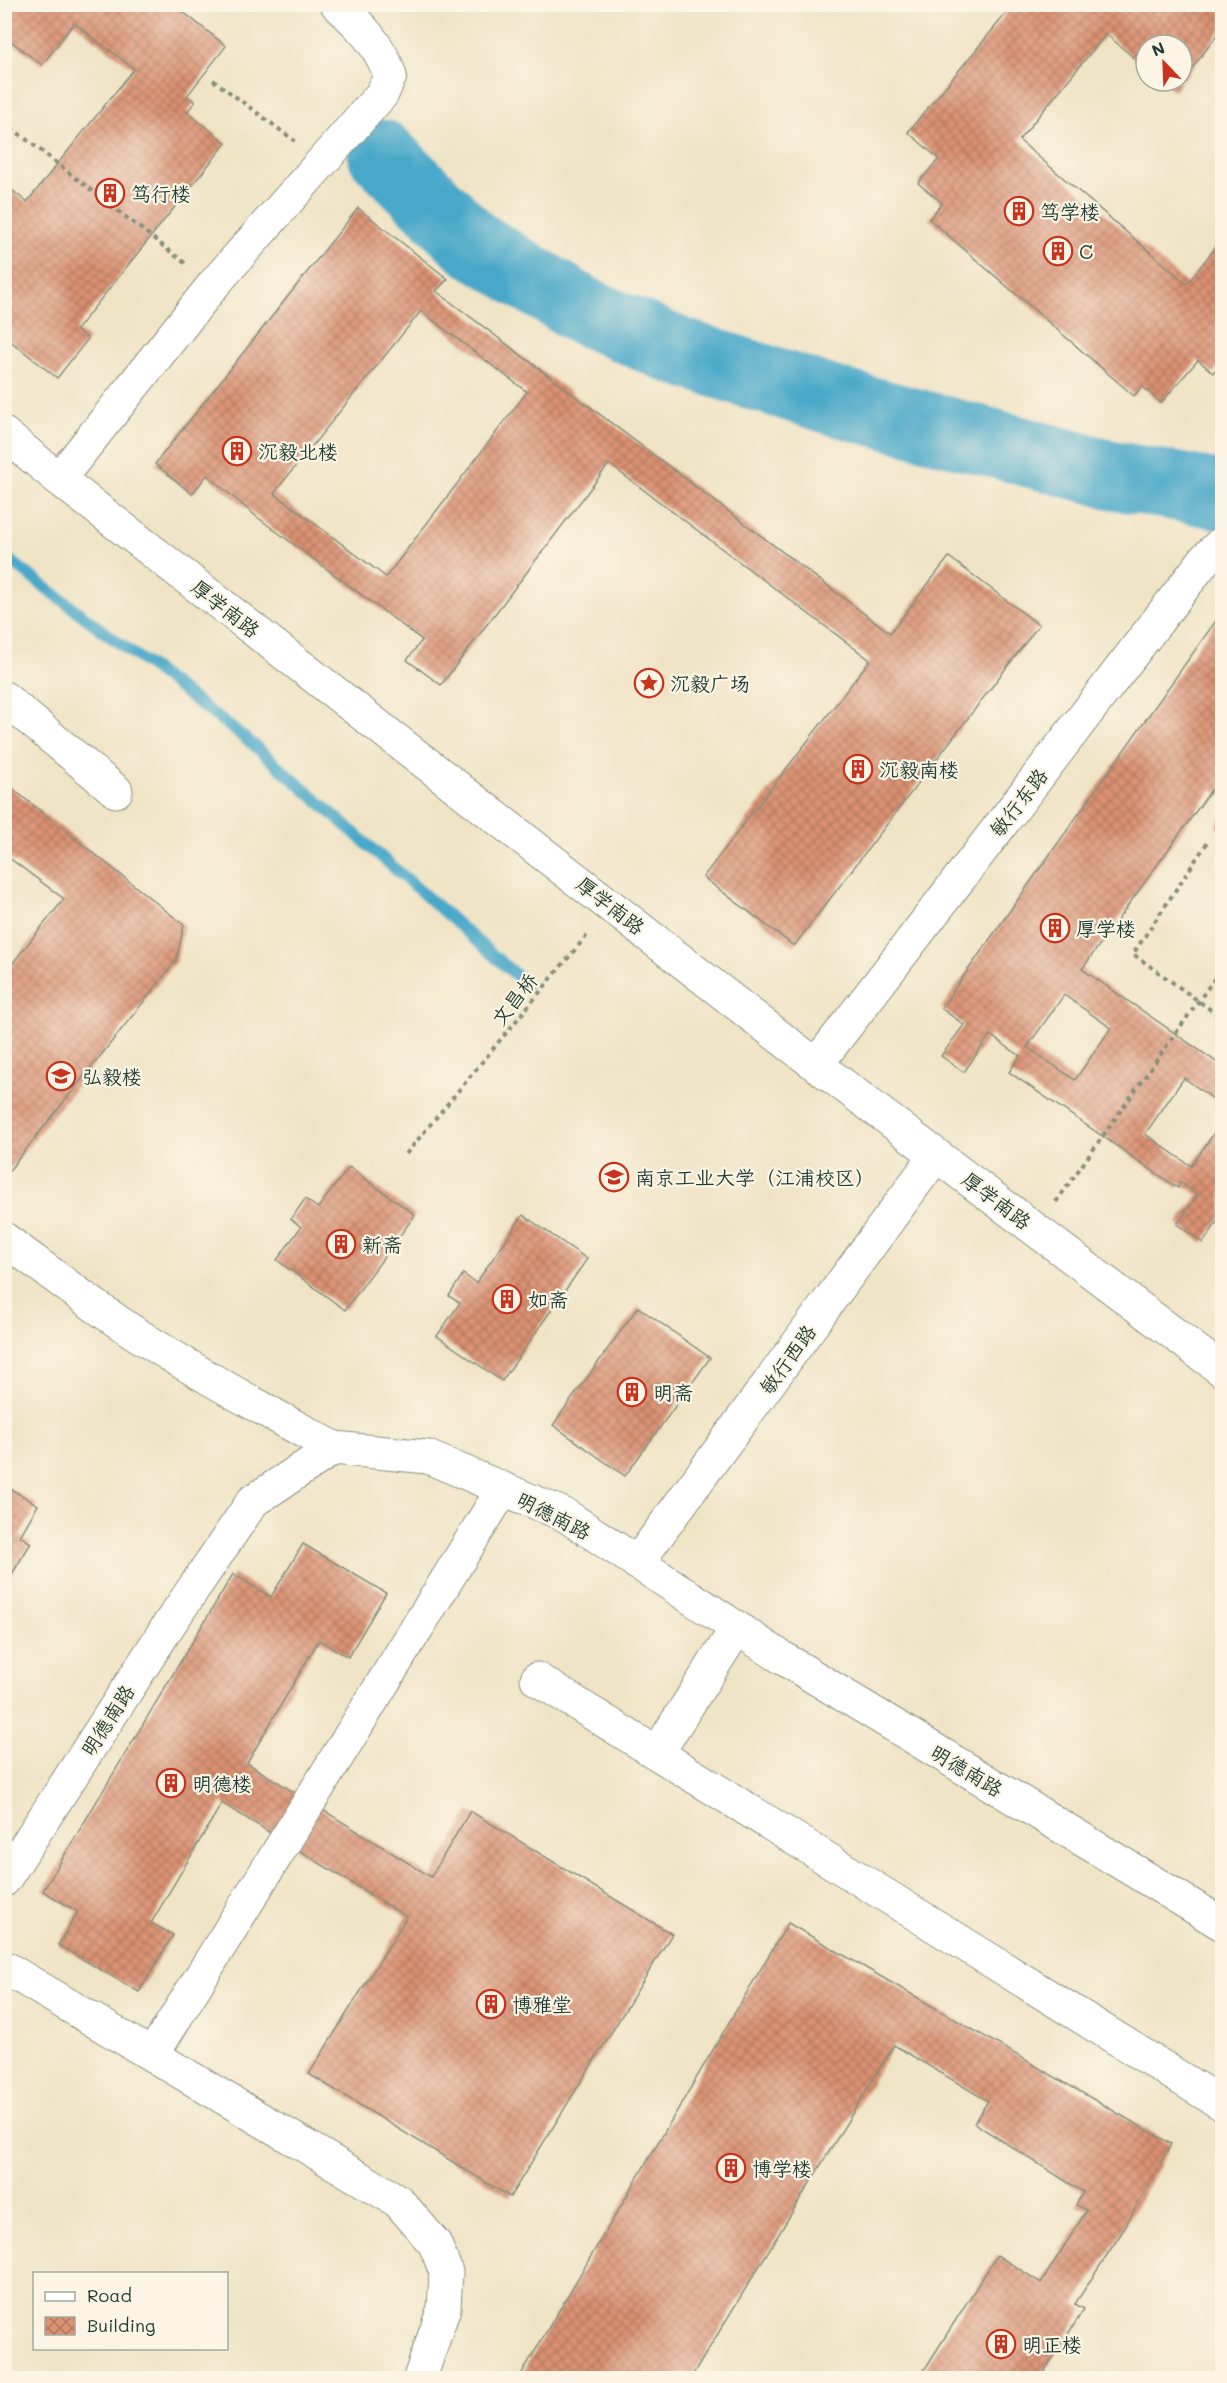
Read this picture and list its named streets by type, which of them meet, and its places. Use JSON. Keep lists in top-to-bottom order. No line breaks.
{"streets":{"street":["厚学南路","敏行东路","敏行西路","明德南路"],"path":["文昌桥"]},"crossings":[["厚学南路","敏行东路"],["厚学南路","文昌桥"],["厚学南路","敏行西路"],["敏行西路","明德南路"]],"places":{"building":["笃行楼","笃学楼","C","沉毅北楼","沉毅南楼","厚学楼","新斋","如斋","明斋","明德楼","博雅堂","博学楼","明正楼"],"place":["沉毅广场"],"school or university":["弘毅楼","南京工业大学（江浦校区）"]},"legend":["Road","Building"],"north":"top left"}
